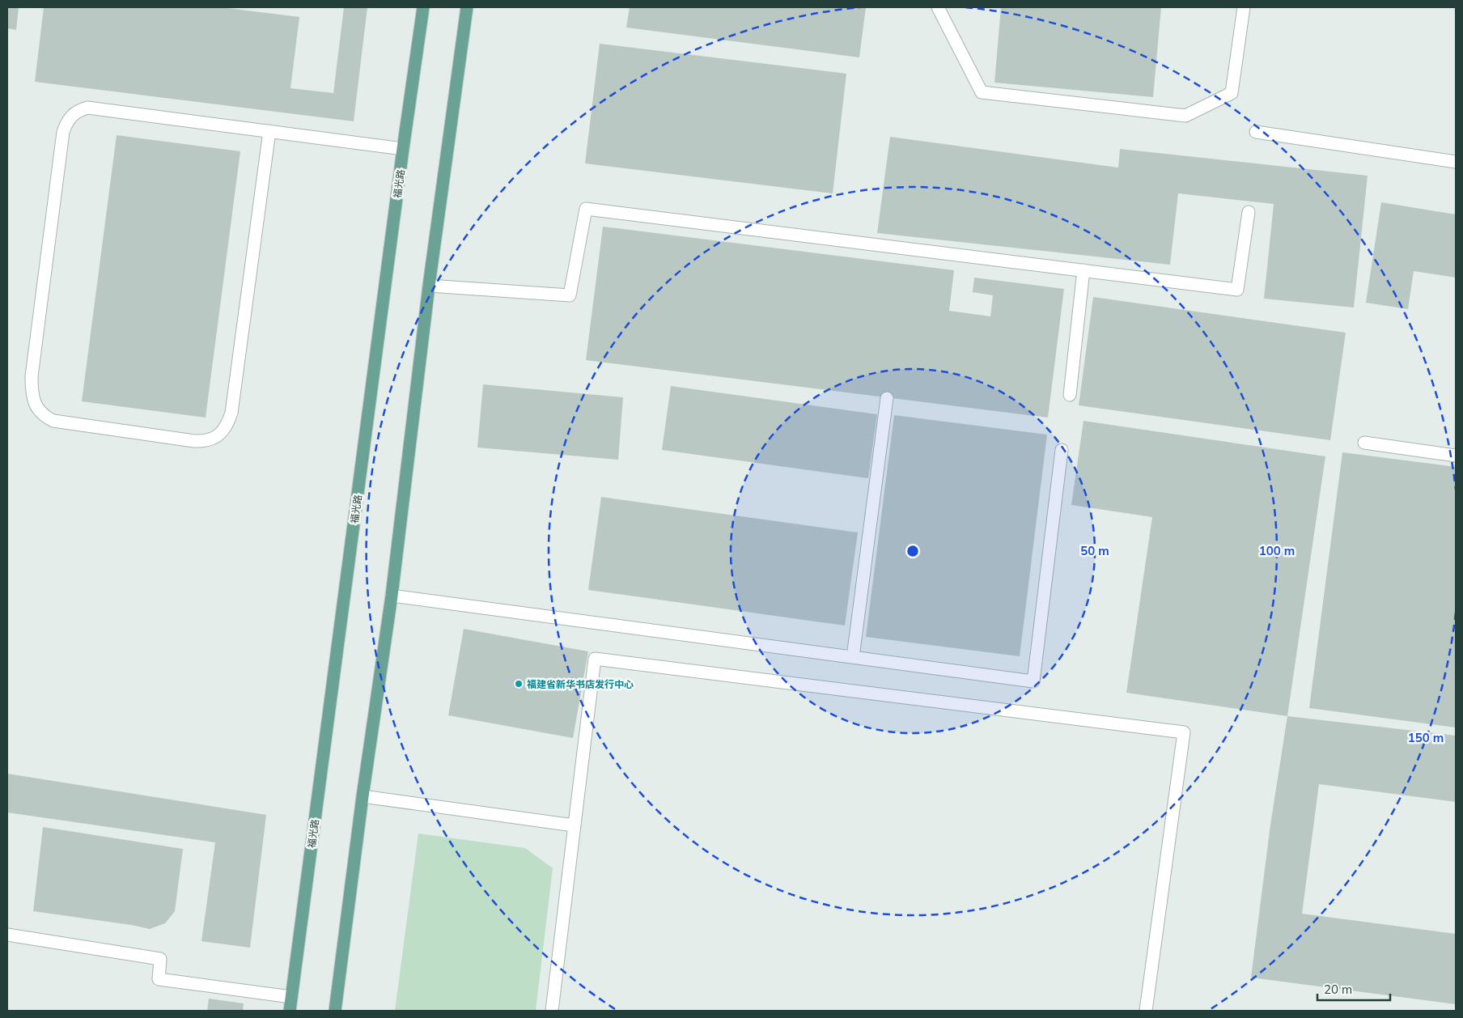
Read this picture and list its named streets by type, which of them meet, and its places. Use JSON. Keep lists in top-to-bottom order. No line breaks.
{"streets":{"main road":["福光路"]},"places":["福建省新华书店发行中心"],"scale_bar":"20 m","rings":["50 m","100 m","150 m"]}
